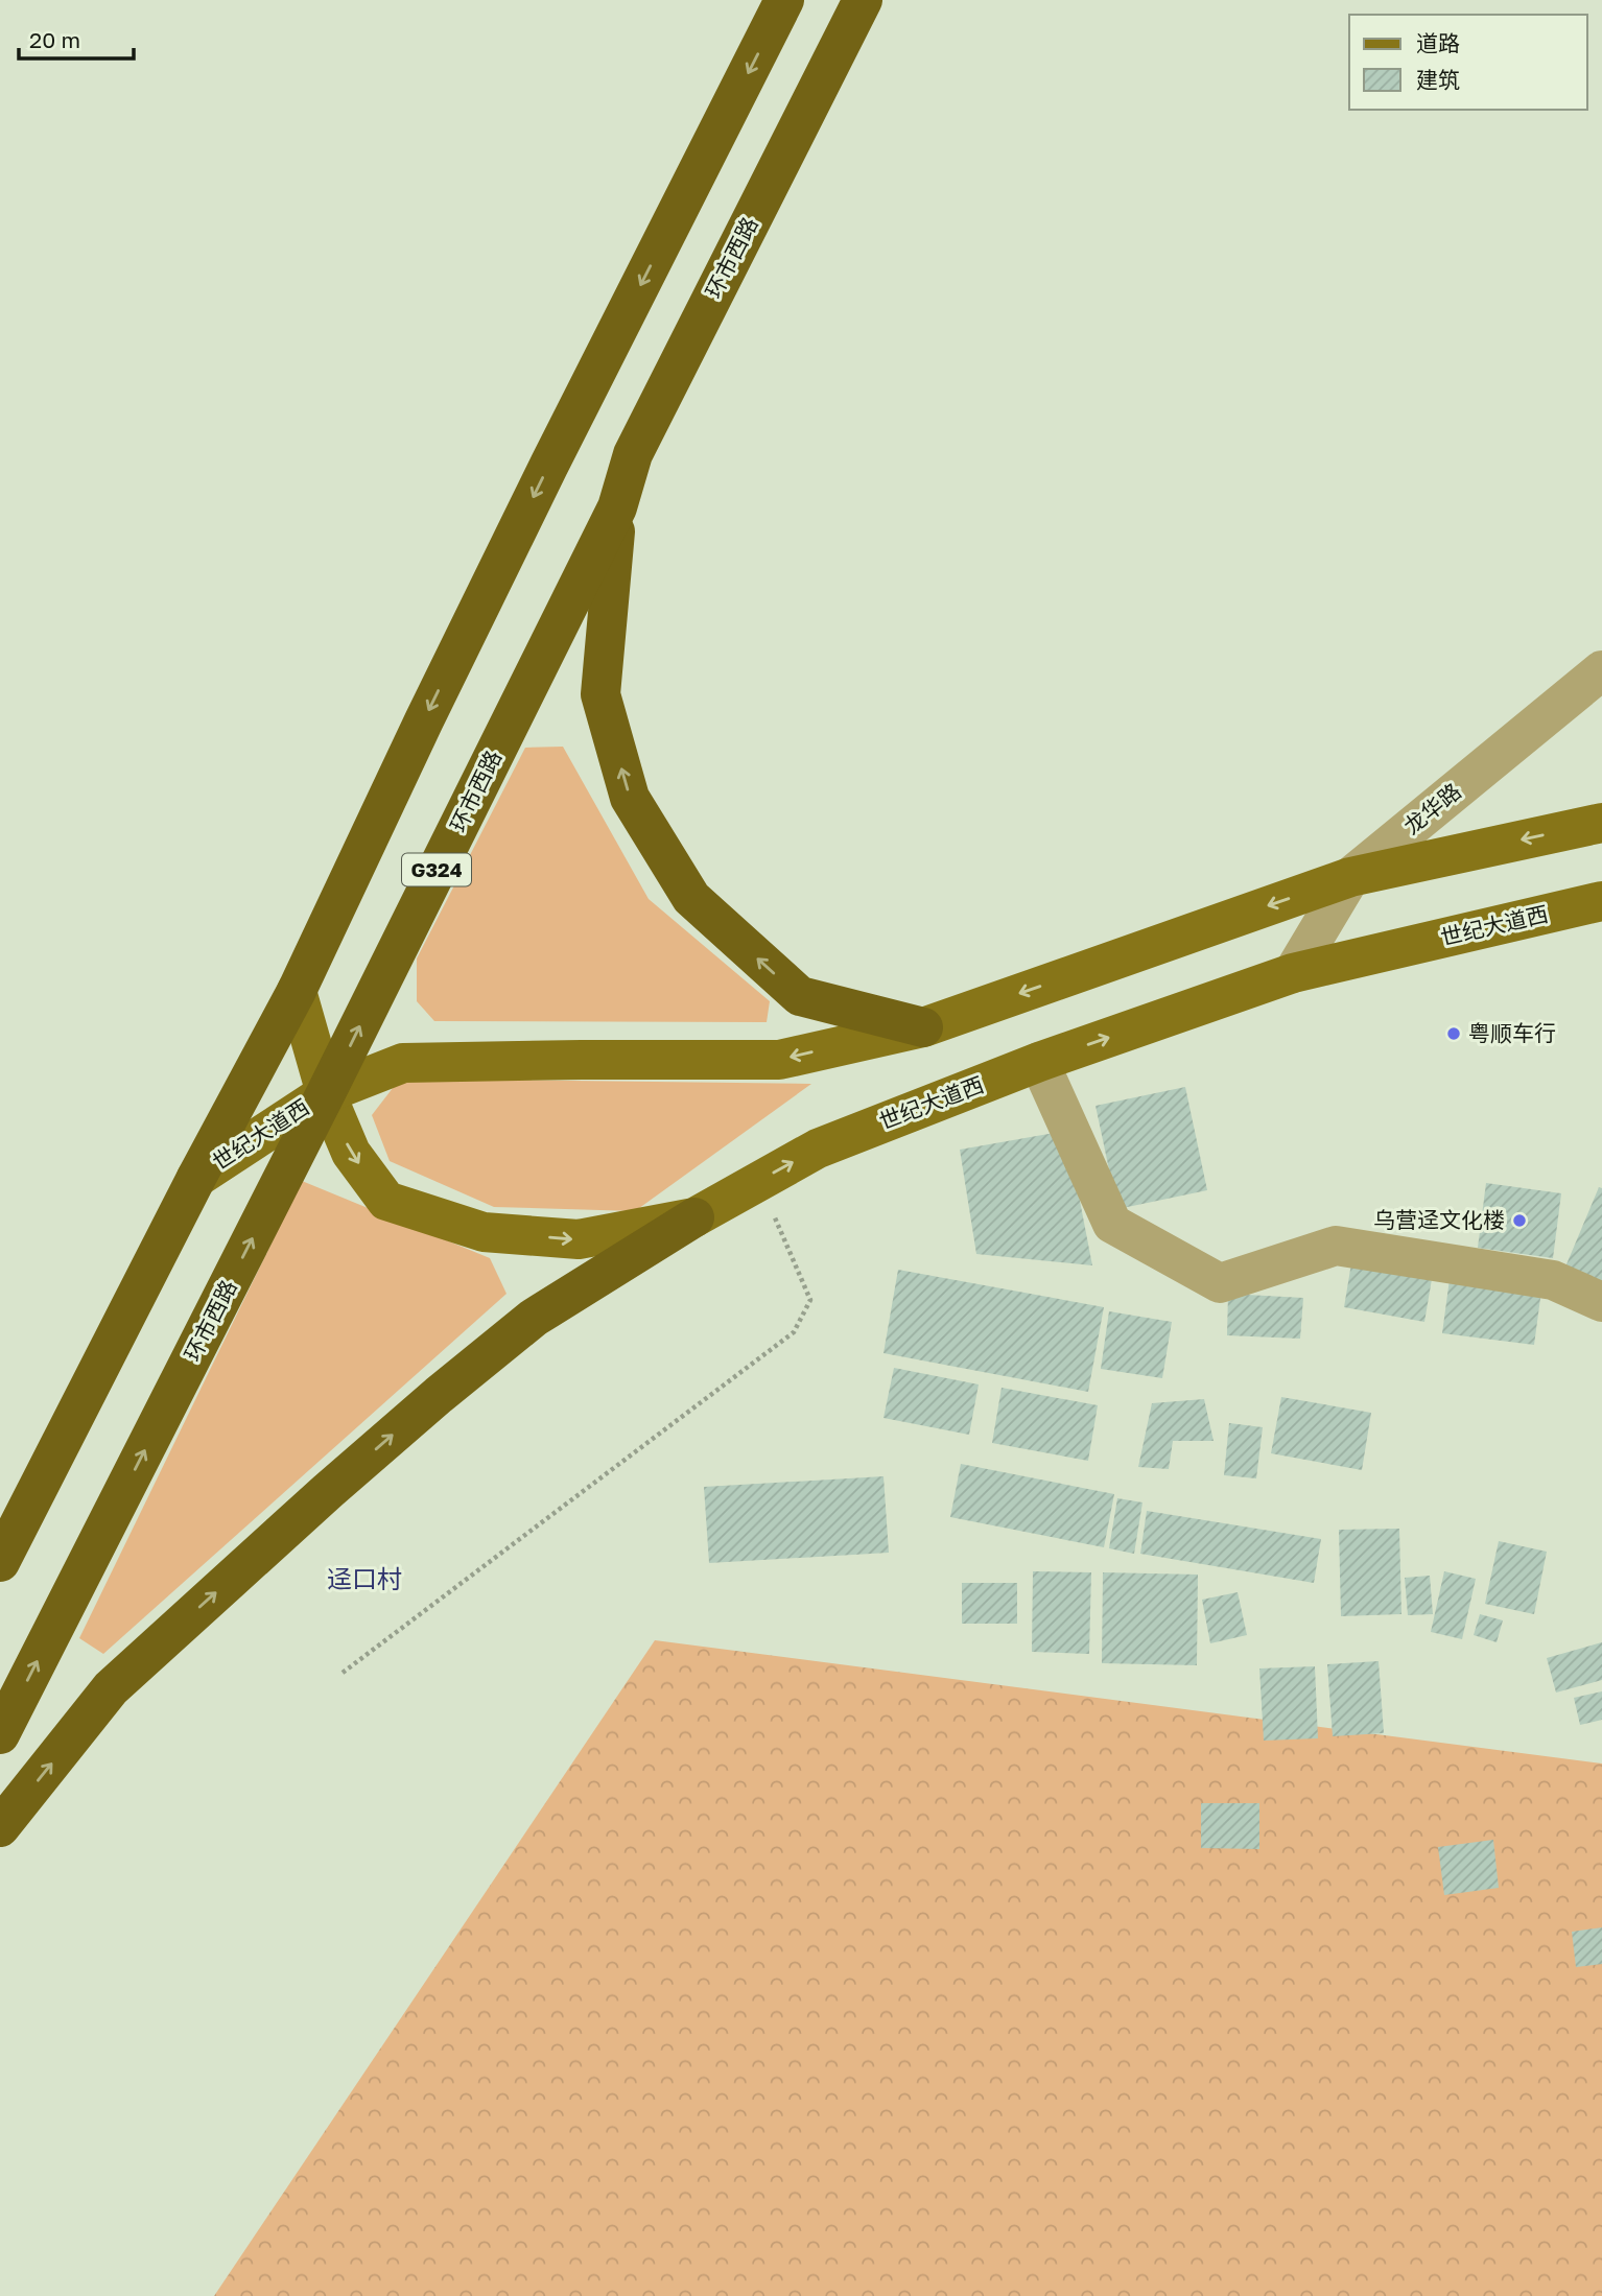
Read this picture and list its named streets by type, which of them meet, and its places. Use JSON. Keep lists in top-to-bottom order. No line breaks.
{"streets":{"highway":["环市西路","G324"],"main road":["世纪大道西"],"street":["龙华路"]},"crossings":[["环市西路","世纪大道西"],["龙华路","世纪大道西"]],"districts":["迳口村"],"places":["粤顺车行","乌营迳文化楼"],"legend":["道路","建筑"],"scale_bar":"20 m"}
